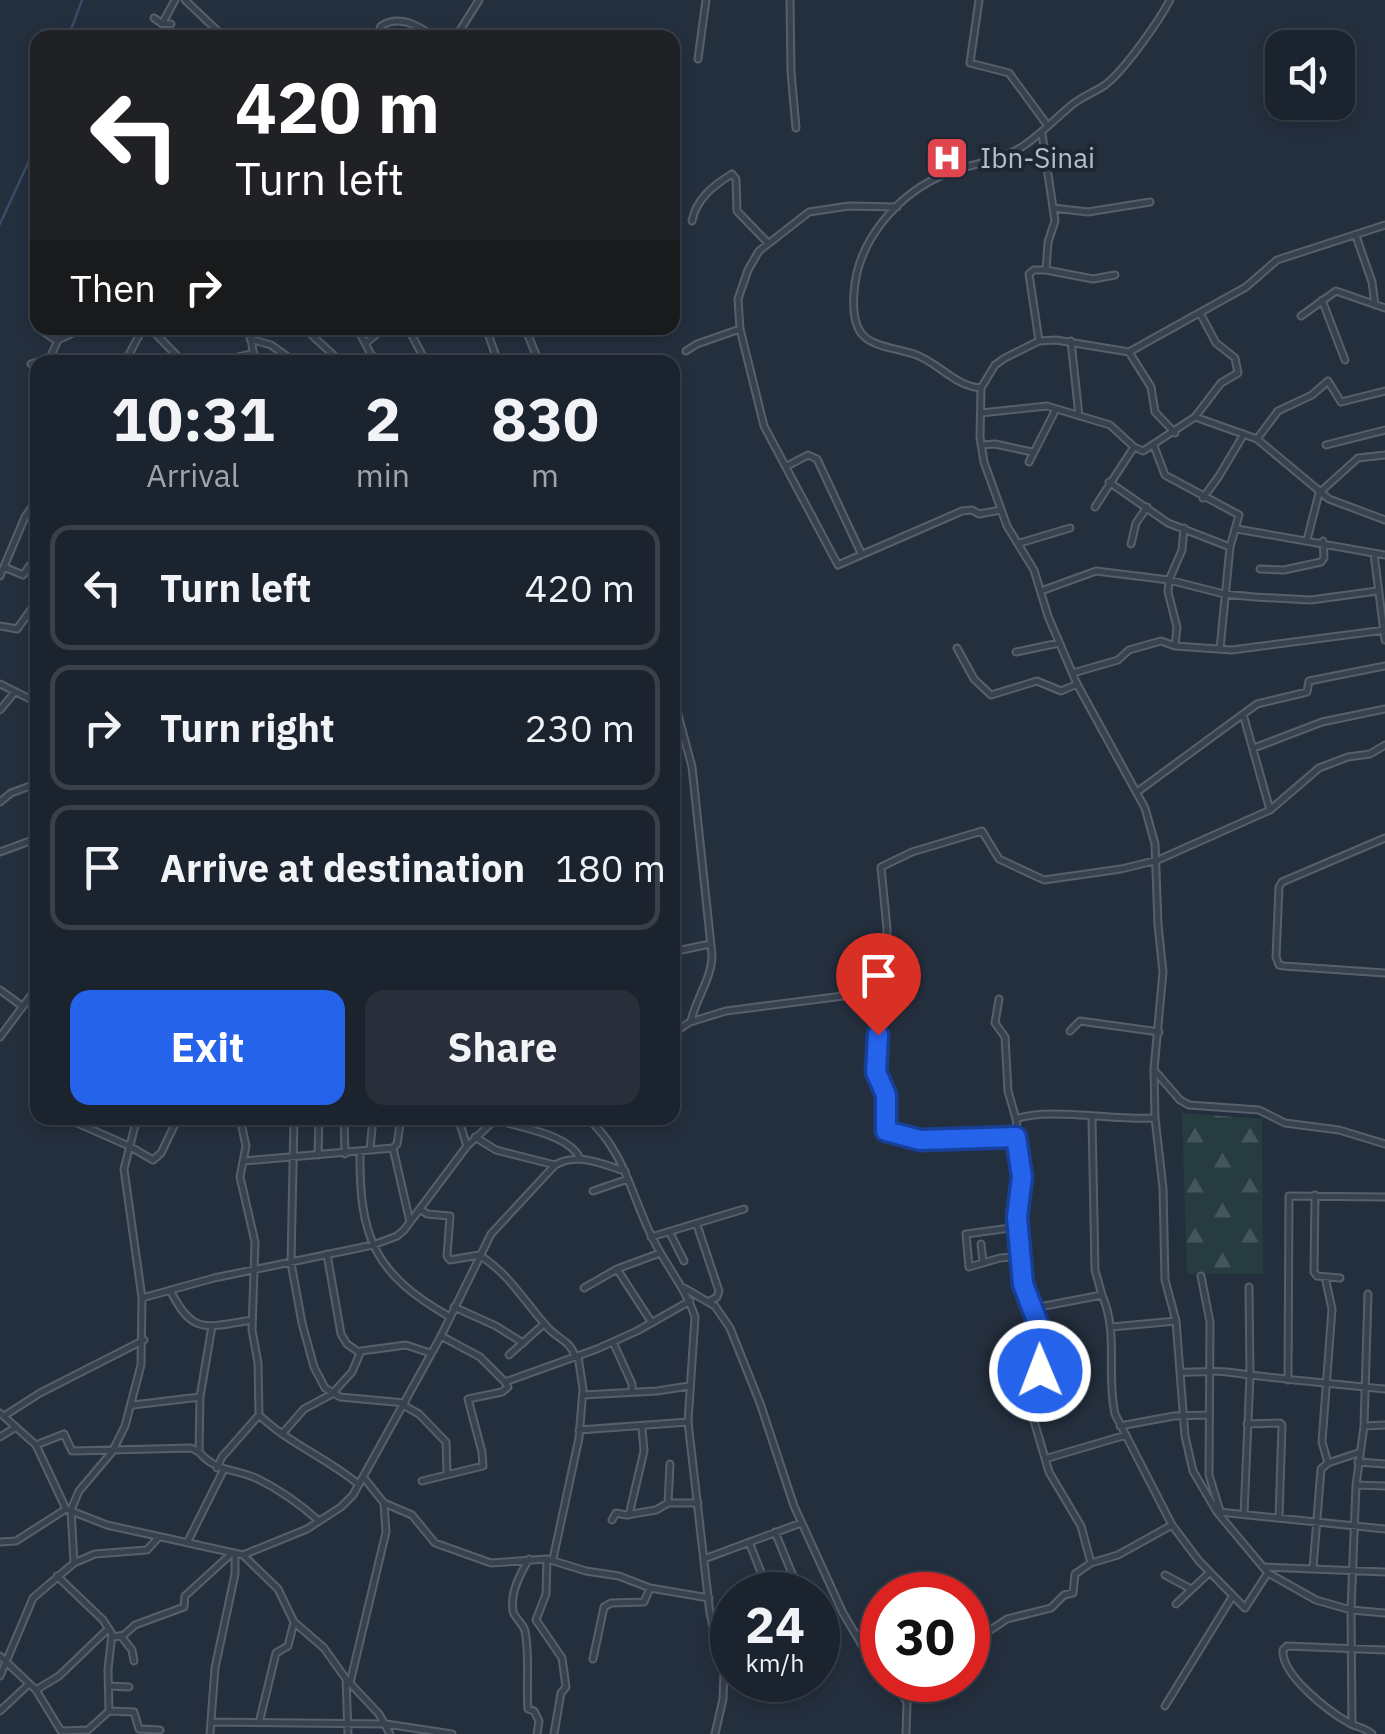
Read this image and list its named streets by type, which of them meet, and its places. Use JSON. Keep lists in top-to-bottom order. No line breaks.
{"places":{"hospital":["Ibn-Sinai"]},"page":{"turn":["420 m","Turn left"],"then":"Then","eta":["10:31","Arrival","2","min","830","m"],"list":[{"name":"Turn left","value":"420 m"},{"name":"Turn right","value":"230 m"},{"name":"Arrive at destination","value":"180 m"}],"buttons":["Exit","Share"],"speed":"24 km/h","limit":"30"}}
